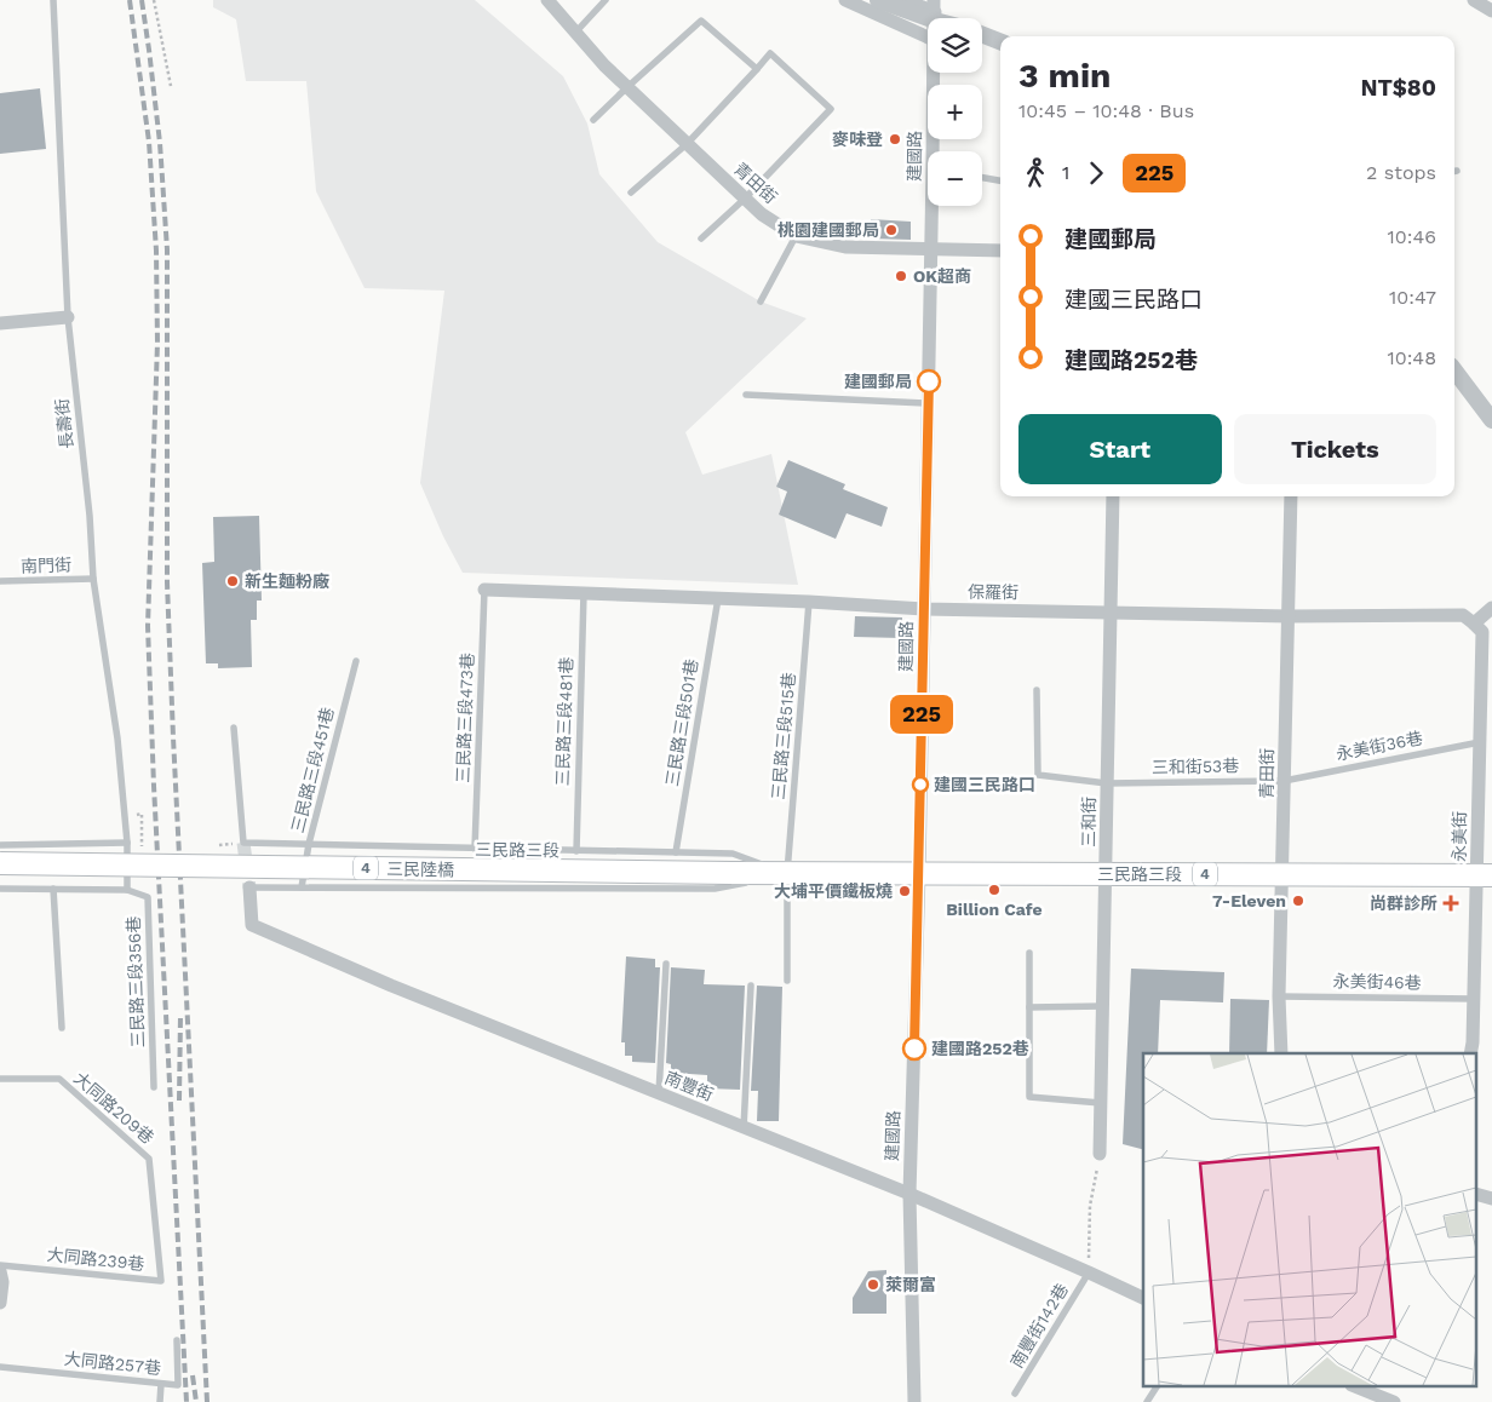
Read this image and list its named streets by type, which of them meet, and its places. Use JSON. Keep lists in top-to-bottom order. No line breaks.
{"streets":{"main road":["三民路三段","4","三民陸橋"],"street":["建國路","青田街","保羅街","三和街","永美街","南豐街"],"lane":["長壽街","南門街","三民路三段473巷","三民路三段481巷","三民路三段501巷","三民路三段515巷","永美街36巷","三和街53巷","三民路三段451巷","三民路三段356巷","永美街46巷","大同路209巷","大同路239巷","南豐街142巷","大同路257巷"]},"crossings":[["建國路","青田街"],["建國路","保羅街"],["建國路","三民路三段"],["建國路","南豐街"],["青田街","保羅街"],["青田街","永美街36巷"],["青田街","三和街53巷"],["青田街","三民路三段"],["青田街","永美街46巷"],["長壽街","南門街"],["保羅街","三民路三段473巷"],["保羅街","三民路三段481巷"],["保羅街","三民路三段501巷"],["保羅街","三民路三段515巷"],["保羅街","三和街"],["保羅街","永美街"],["三民路三段473巷","三民路三段"],["三民路三段481巷","三民路三段"],["三民路三段501巷","三民路三段"],["三民路三段515巷","三民路三段"],["永美街36巷","三和街53巷"],["永美街36巷","永美街"],["三和街53巷","三和街"],["三民路三段451巷","三民路三段"],["三和街","三民路三段"],["永美街","三民路三段"],["永美街","永美街46巷"],["三民路三段","三民陸橋"],["三民路三段","南豐街"],["南豐街","南豐街142巷"],["大同路209巷","大同路239巷"]],"places":{"other":["麥味登","桃園建國郵局","OK超商","建國郵局","新生麵粉廠","建國三民路口","Billion Cafe","大埔平價鐵板燒","7-Eleven","建國路252巷","萊爾富"],"health":["尚群診所"]},"lines":["bus line 225"],"page":{"on_map":"225","map_buttons":["+","−"],"heading":["3 min","10:45 – 10:48 · Bus","NT$80"],"legs":["1","225","2 stops"],"list":[{"name":"建國郵局","value":"10:46"},{"name":"建國三民路口","value":"10:47"},{"name":"建國路252巷","value":"10:48"}],"buttons":["Start","Tickets"]}}
